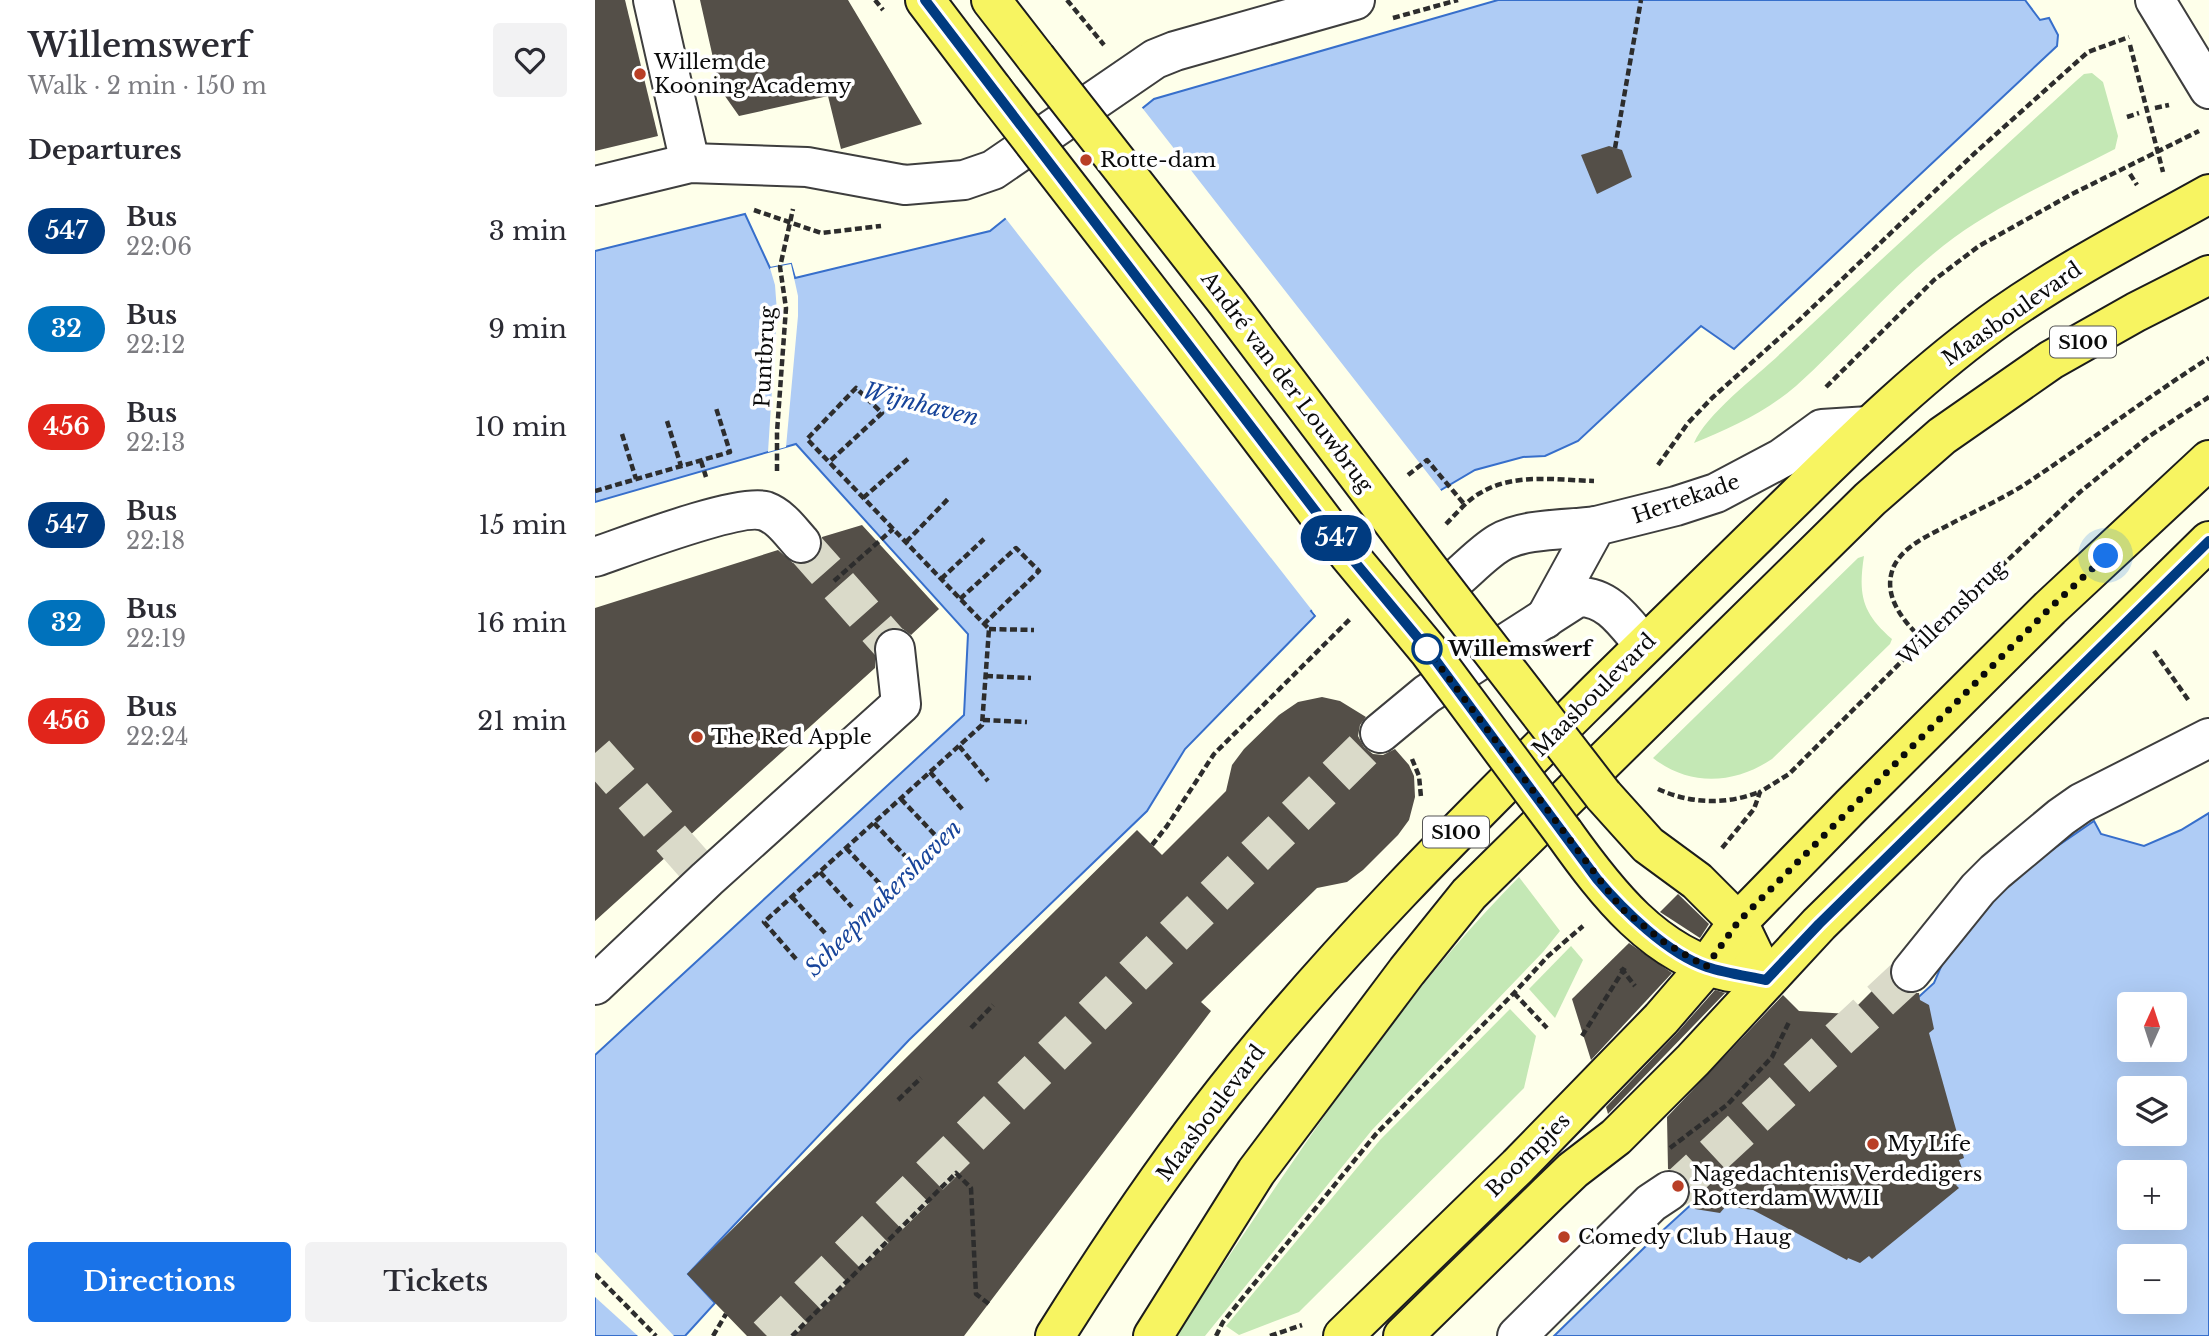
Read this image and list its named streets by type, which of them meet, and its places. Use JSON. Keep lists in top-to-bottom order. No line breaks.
{"streets":{"main road":["Maasboulevard","S100","André van der Louwbrug","Boompjes"],"street":["Hertekade"],"path":["Puntbrug","Willemsbrug"]},"crossings":[["Maasboulevard","Hertekade"],["André van der Louwbrug","Boompjes"]],"water":["Wijnhaven","Scheepmakershaven"],"places":["Willem de Kooning Academy","Rotte-dam","Willemswerf","The Red Apple","My Life","Nagedachtenis Verdedigers Rotterdam WWII","Comedy Club Haug"],"lines":["bus line 547"],"north":"top","page":{"heading":[["Willemswerf","Walk · 2 min · 150 m"],"Departures"],"on_map":"547","list":[{"mark":"547","name":"Bus","note":"22:06","value":"3 min"},{"mark":"32","name":"Bus","note":"22:12","value":"9 min"},{"mark":"456","name":"Bus","note":"22:13","value":"10 min"},{"mark":"547","name":"Bus","note":"22:18","value":"15 min"},{"mark":"32","name":"Bus","note":"22:19","value":"16 min"},{"mark":"456","name":"Bus","note":"22:24","value":"21 min"}],"map_buttons":["+","−"],"buttons":["Directions","Tickets"]}}
